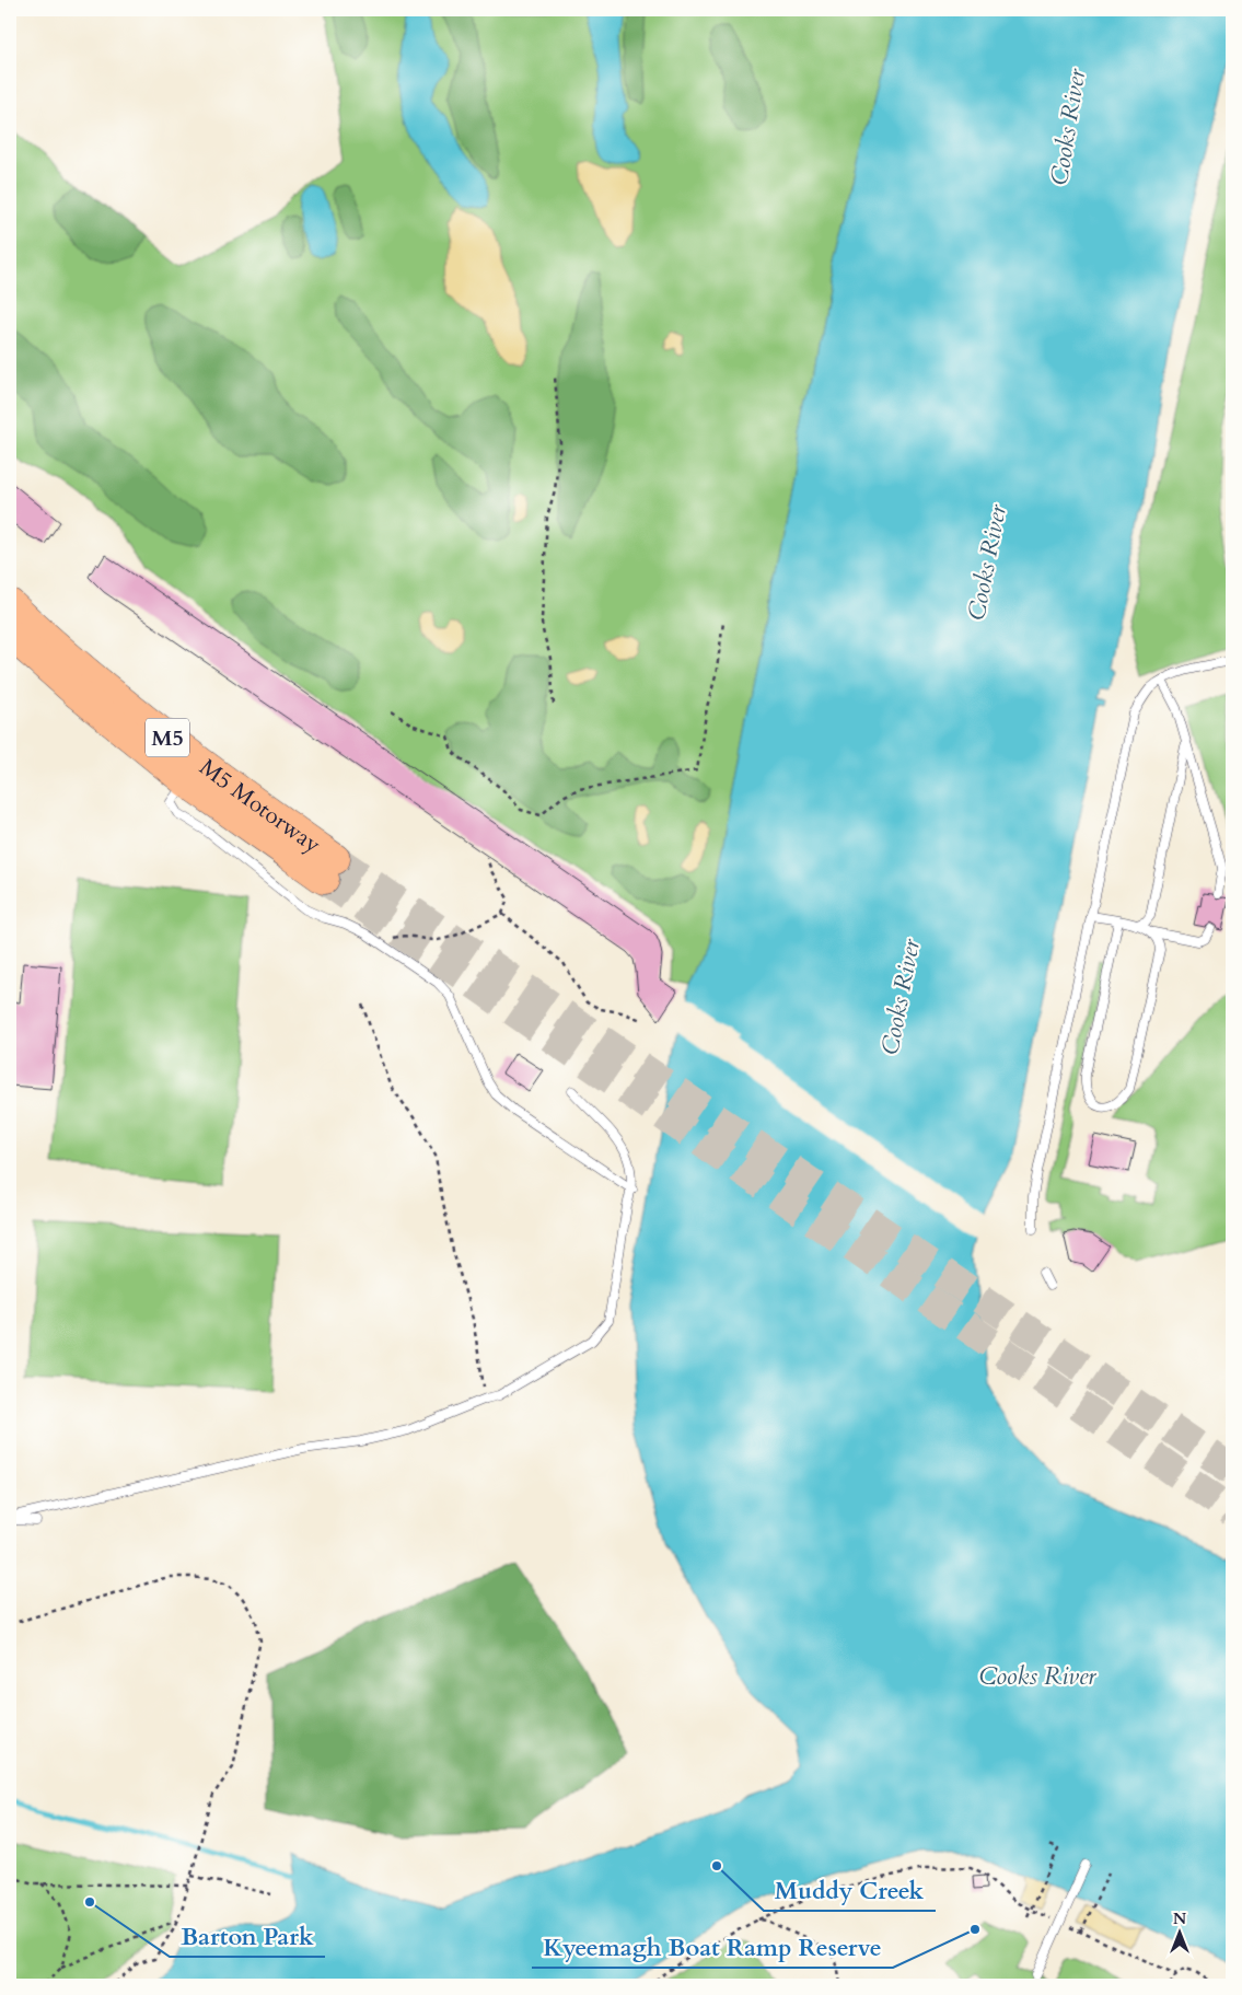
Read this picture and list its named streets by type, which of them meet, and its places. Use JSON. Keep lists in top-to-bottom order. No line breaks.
{"streets":{"highway":["M5","M5 Motorway"]},"water":["Cooks River"],"places":["Muddy Creek","Barton Park","Kyeemagh Boat Ramp Reserve"],"north":"top"}
